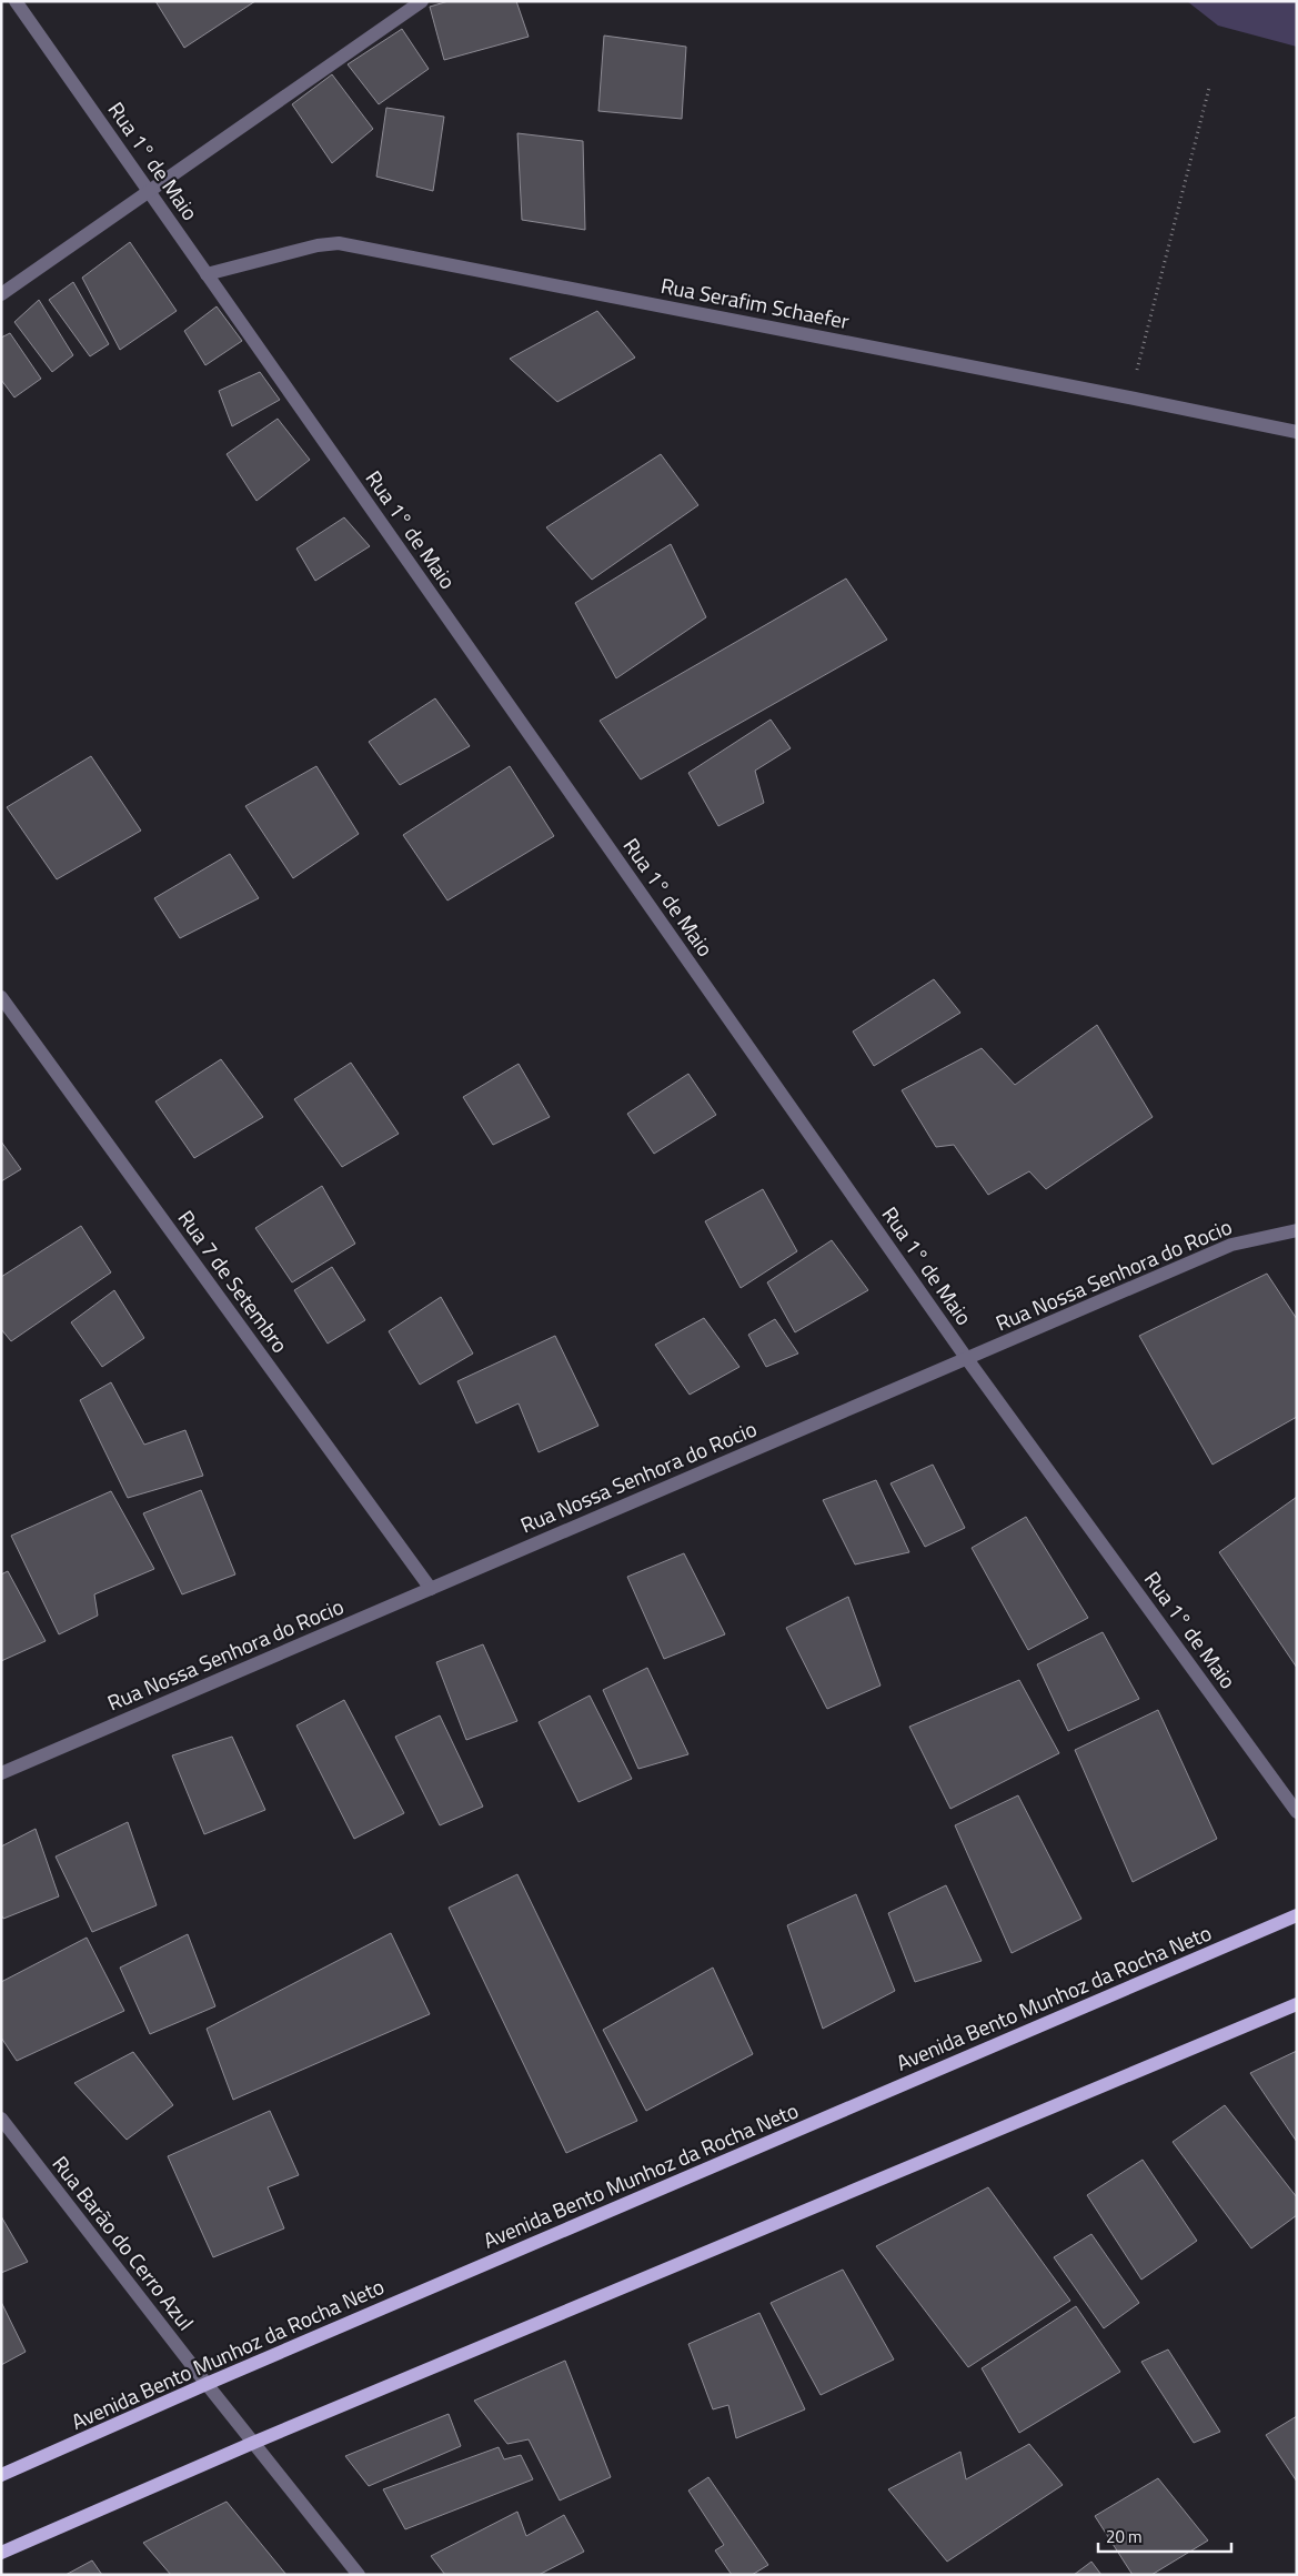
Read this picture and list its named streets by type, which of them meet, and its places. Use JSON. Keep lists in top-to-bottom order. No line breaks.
{"streets":{"main road":["Avenida Bento Munhoz da Rocha Neto"],"street":["Rua 1° de Maio","Rua Serafim Schaefer","Rua Nossa Senhora do Rocio","Rua 7 de Setembro","Rua Barão do Cerro Azul"]},"crossings":[["Rua 1° de Maio","Rua Serafim Schaefer"],["Rua 1° de Maio","Rua Nossa Senhora do Rocio"],["Rua Nossa Senhora do Rocio","Rua 7 de Setembro"],["Avenida Bento Munhoz da Rocha Neto","Rua Barão do Cerro Azul"]],"scale_bar":"20 m"}
